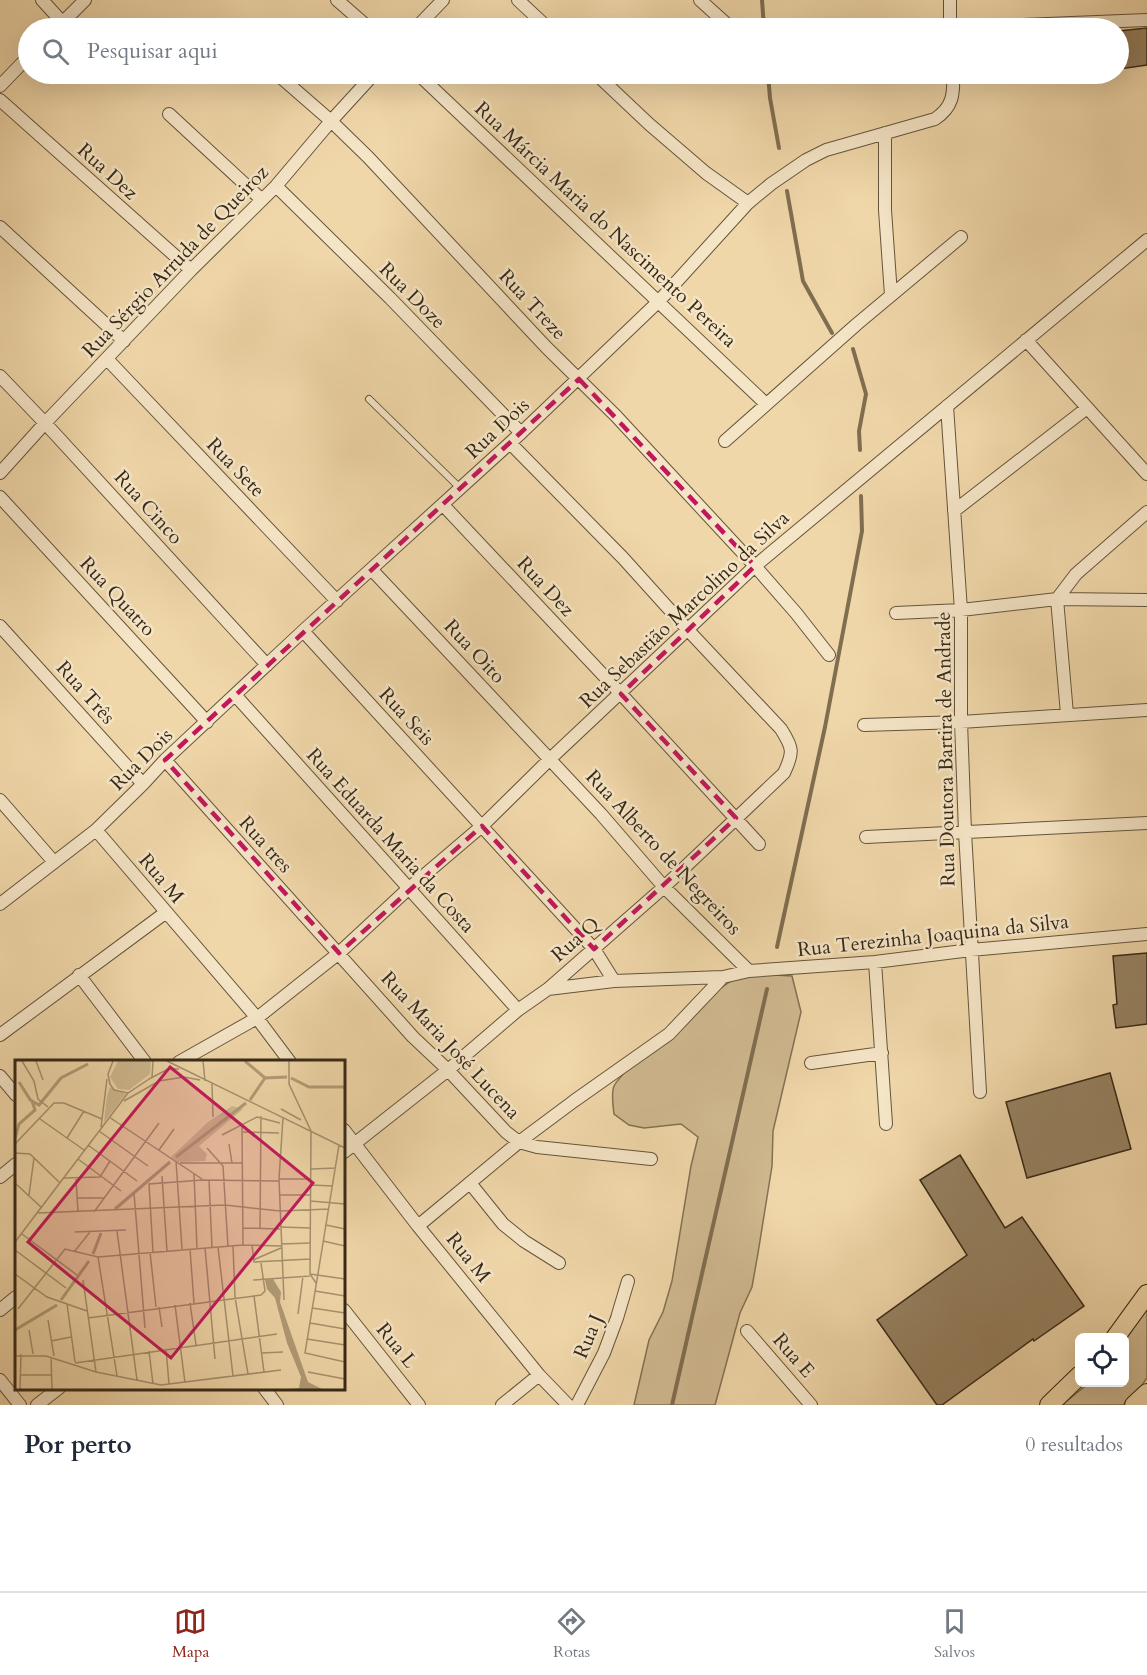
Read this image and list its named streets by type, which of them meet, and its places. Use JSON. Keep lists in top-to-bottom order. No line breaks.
{"streets":{"street":["Rua Dez","Rua Márcia Maria do Nascimento Pereira","Rua Sérgio Arruda de Queiroz","Rua Doze","Rua Treze","Rua Dois","Rua Sete","Rua Cinco","Rua Quatro","Rua Sebastião Marcolino da Silva","Rua Oito","Rua Três","Rua Seis","Rua Doutora Bartira de Andrade","Rua Eduarda Maria da Costa","Rua tres","Rua Alberto de Negreiros","Rua M","Rua Terezinha Joaquina da Silva","Rua Q","Rua Maria José Lucena","Rua J","Rua L","Rua E"]},"crossings":[["Rua Dez","Rua Sérgio Arruda de Queiroz"],["Rua Dez","Rua Dois"],["Rua Dez","Rua Sebastião Marcolino da Silva"],["Rua Dez","Rua Q"],["Rua Márcia Maria do Nascimento Pereira","Rua Dois"],["Rua Sérgio Arruda de Queiroz","Rua Doze"],["Rua Sérgio Arruda de Queiroz","Rua Treze"],["Rua Sérgio Arruda de Queiroz","Rua Sete"],["Rua Sérgio Arruda de Queiroz","Rua Cinco"],["Rua Doze","Rua Dois"],["Rua Treze","Rua Dois"],["Rua Treze","Rua Sebastião Marcolino da Silva"],["Rua Dois","Rua Sete"],["Rua Dois","Rua Cinco"],["Rua Dois","Rua Quatro"],["Rua Dois","Rua Oito"],["Rua Dois","Rua Três"],["Rua Dois","Rua Seis"],["Rua Dois","Rua Eduarda Maria da Costa"],["Rua Dois","Rua tres"],["Rua Dois","Rua M"],["Rua Sebastião Marcolino da Silva","Rua Oito"],["Rua Sebastião Marcolino da Silva","Rua Seis"],["Rua Sebastião Marcolino da Silva","Rua Doutora Bartira de Andrade"],["Rua Sebastião Marcolino da Silva","Rua Eduarda Maria da Costa"],["Rua Sebastião Marcolino da Silva","Rua tres"],["Rua Sebastião Marcolino da Silva","Rua Alberto de Negreiros"],["Rua Sebastião Marcolino da Silva","Rua M"],["Rua Sebastião Marcolino da Silva","Rua Q"],["Rua Sebastião Marcolino da Silva","Rua Maria José Lucena"],["Rua Oito","Rua Alberto de Negreiros"],["Rua Seis","Rua Terezinha Joaquina da Silva"],["Rua Seis","Rua Q"],["Rua Doutora Bartira de Andrade","Rua Terezinha Joaquina da Silva"],["Rua Eduarda Maria da Costa","Rua Q"],["Rua tres","Rua Maria José Lucena"],["Rua Alberto de Negreiros","Rua Terezinha Joaquina da Silva"],["Rua Alberto de Negreiros","Rua Q"],["Rua M","Rua Q"],["Rua Terezinha Joaquina da Silva","Rua Q"],["Rua Q","Rua Maria José Lucena"]],"page":{"search":"Pesquisar aqui","heading":["Por perto","0 resultados"],"nav":["Mapa","Rotas","Salvos"]}}
